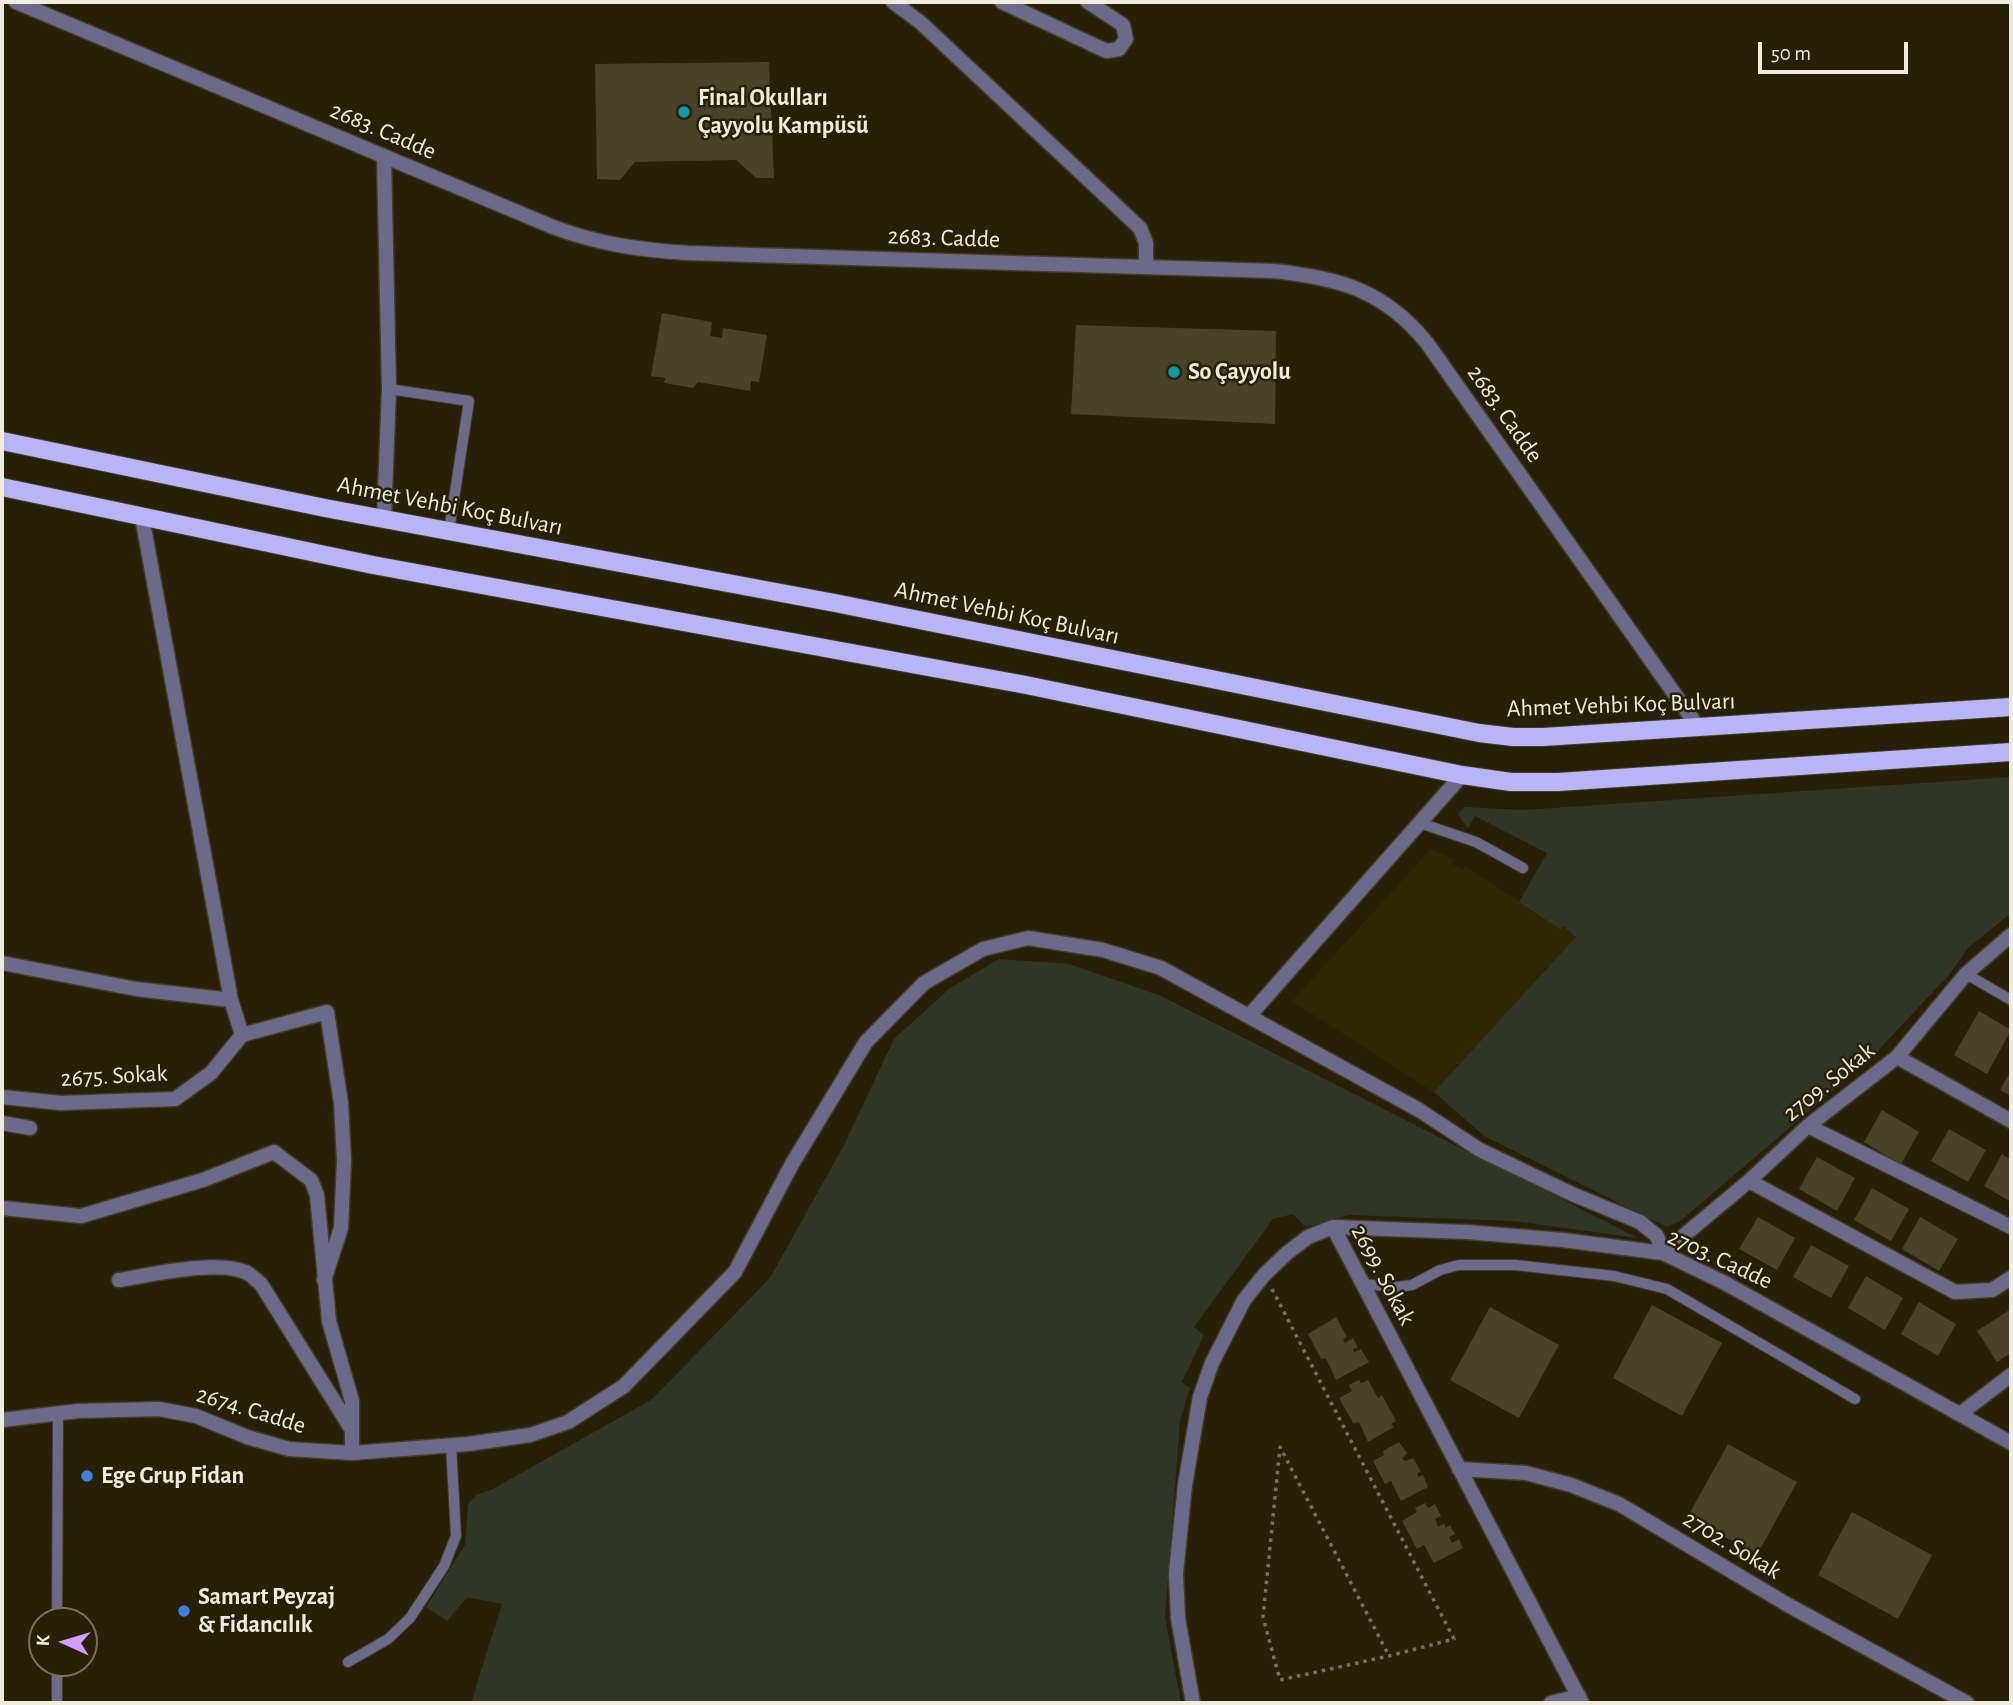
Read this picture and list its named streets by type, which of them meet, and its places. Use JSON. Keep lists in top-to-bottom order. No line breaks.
{"streets":{"main road":["Ahmet Vehbi Koç Bulvarı"],"street":["2683. Cadde","2675. Sokak","2709. Sokak","2703. Cadde","2699. Sokak","2674. Cadde","2702. Sokak"]},"crossings":[["2683. Cadde","Ahmet Vehbi Koç Bulvarı"],["2709. Sokak","2703. Cadde"],["2709. Sokak","2674. Cadde"],["2703. Cadde","2699. Sokak"],["2703. Cadde","2674. Cadde"],["2699. Sokak","2702. Sokak"]],"places":["Final Okulları Çayyolu Kampüsü","So Çayyolu","Ege Grup Fidan","Samart Peyzaj & Fidancılık"],"scale_bar":"50 m","north":"left"}
